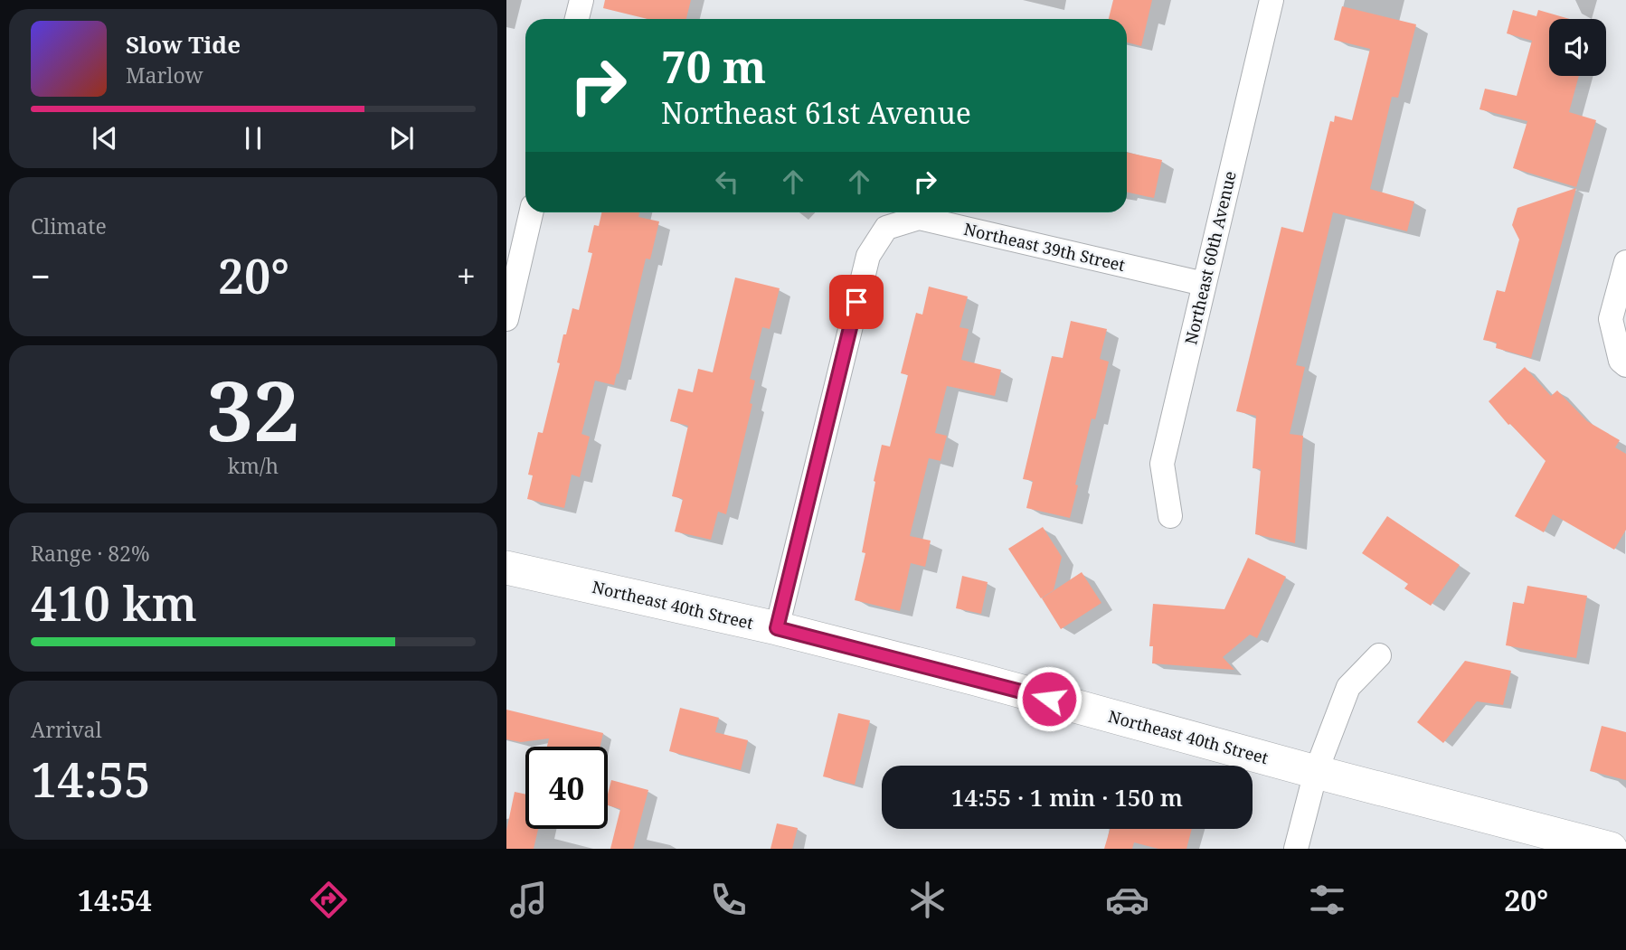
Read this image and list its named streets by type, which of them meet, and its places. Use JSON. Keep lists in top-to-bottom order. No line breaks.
{"streets":{"street":["Northeast 39th Street","Northeast 60th Avenue","Northeast 40th Street"]},"crossings":[["Northeast 39th Street","Northeast 60th Avenue"],["Northeast 39th Street","Northeast 40th Street"]],"page":{"turn":["70 m","Northeast 61st Avenue"],"song":["Slow Tide","Marlow"],"tile":["Climate",["32","km/h"],["Range · 82%","410 km"],["Arrival","14:55"]],"heat":["−","20°","+"],"limit":"40","trip":"14:55 · 1 min · 150 m","tabs":["14:54","20°"]}}
